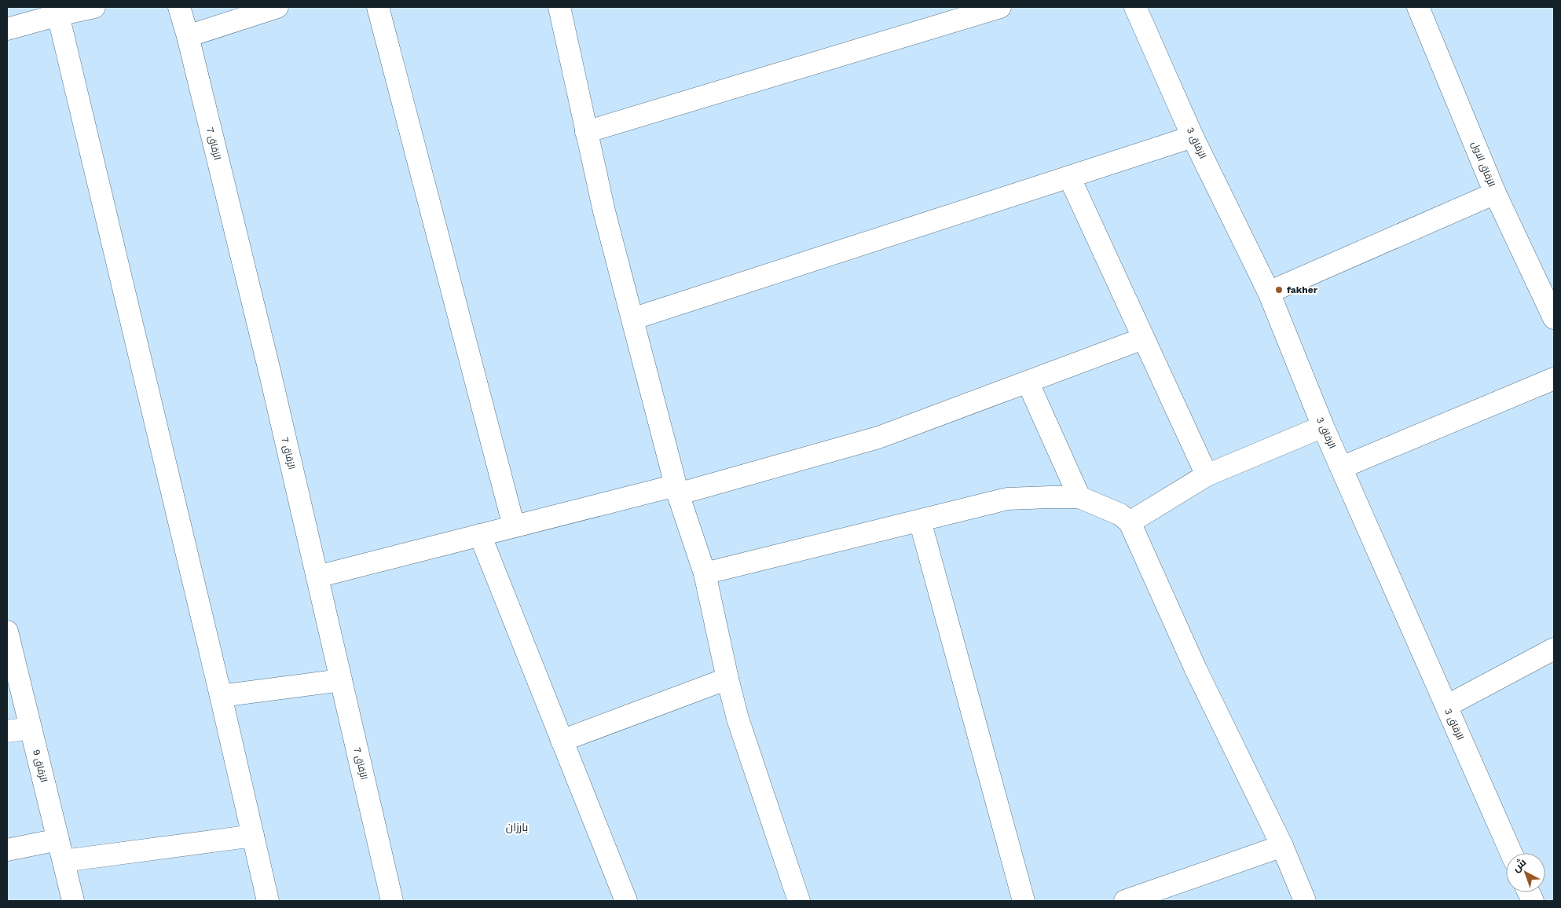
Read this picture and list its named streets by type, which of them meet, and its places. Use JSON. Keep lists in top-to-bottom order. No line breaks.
{"streets":{"street":["الزقاق 3","الزقاق 7","الزقاق الاول","الزقاق 9"]},"districts":["بارزان"],"places":["fakher"],"north":"top left"}
